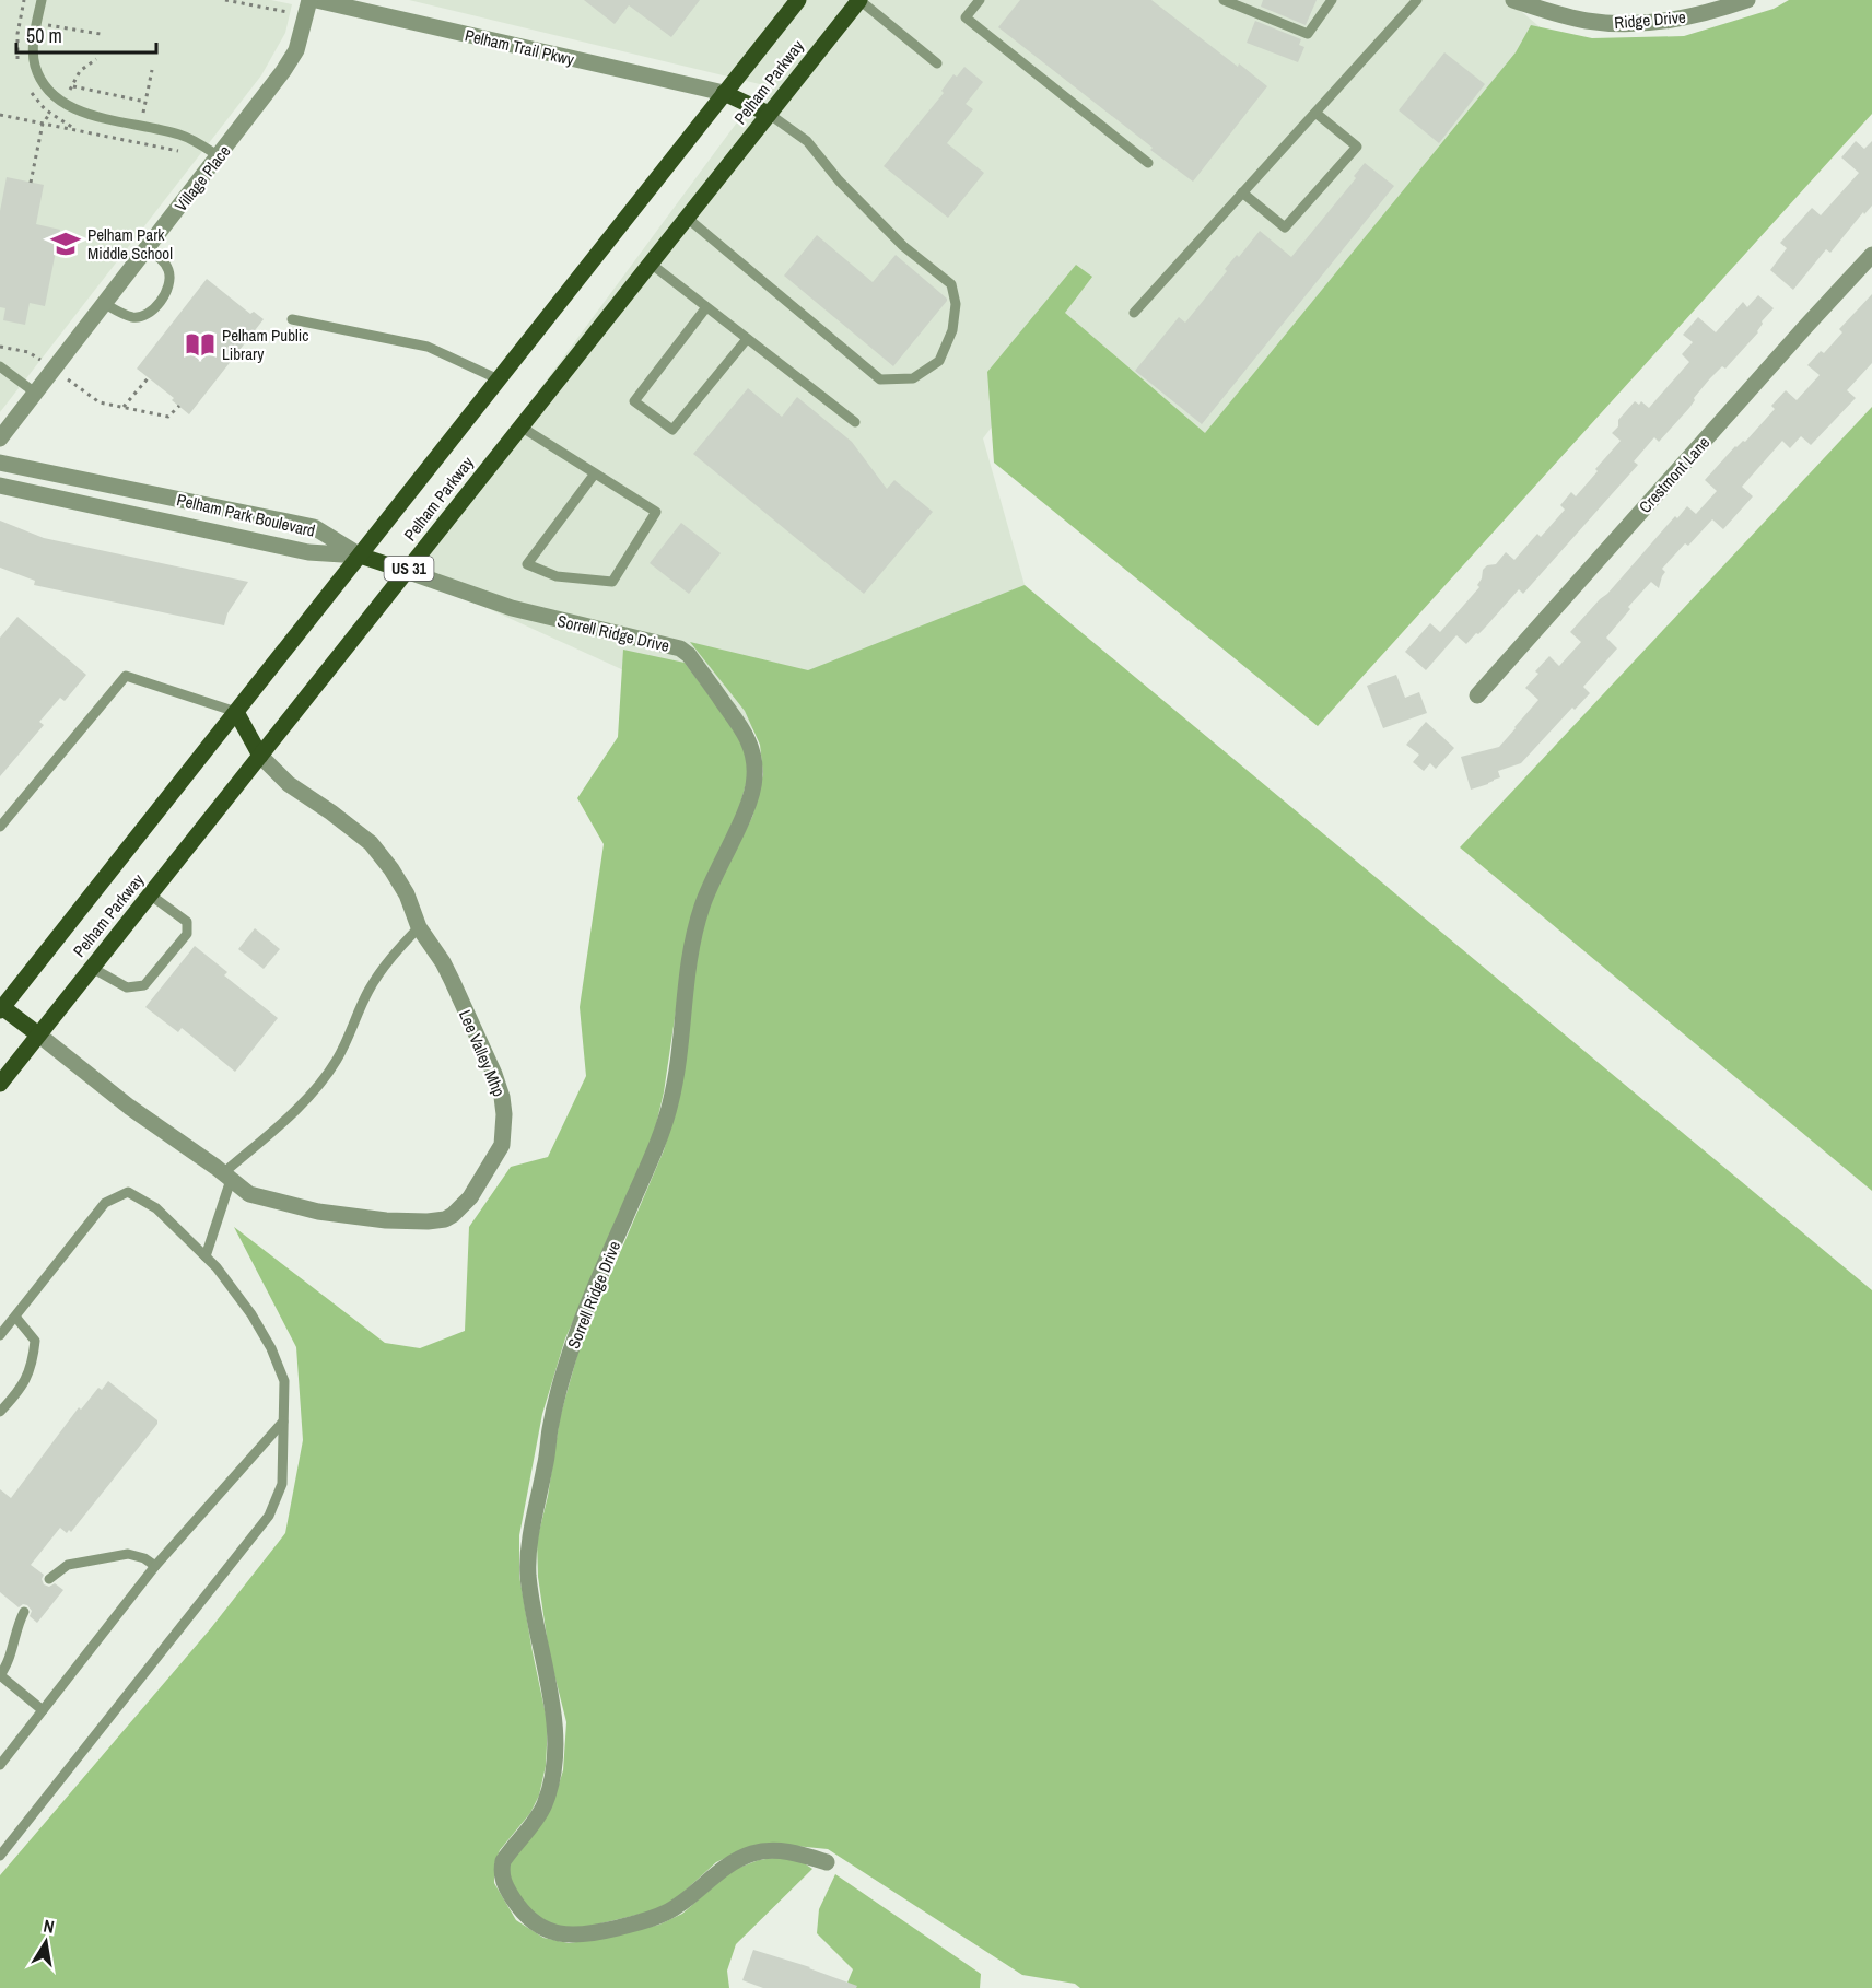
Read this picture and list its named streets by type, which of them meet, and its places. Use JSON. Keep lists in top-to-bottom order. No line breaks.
{"streets":{"main road":["Pelham Parkway","US 31"],"street":["Ridge Drive","Pelham Trail Pkwy","Village Place","Crestmont Lane","Pelham Park Boulevard","Sorrell Ridge Drive","Lee Valley Mhp"]},"crossings":[["Pelham Trail Pkwy","Pelham Parkway"],["Pelham Parkway","Pelham Park Boulevard"],["Pelham Parkway","Sorrell Ridge Drive"],["Pelham Parkway","Lee Valley Mhp"]],"places":{"school or university":["Pelham Park Middle School"],"library":["Pelham Public Library"]},"scale_bar":"50 m","north":"top"}
